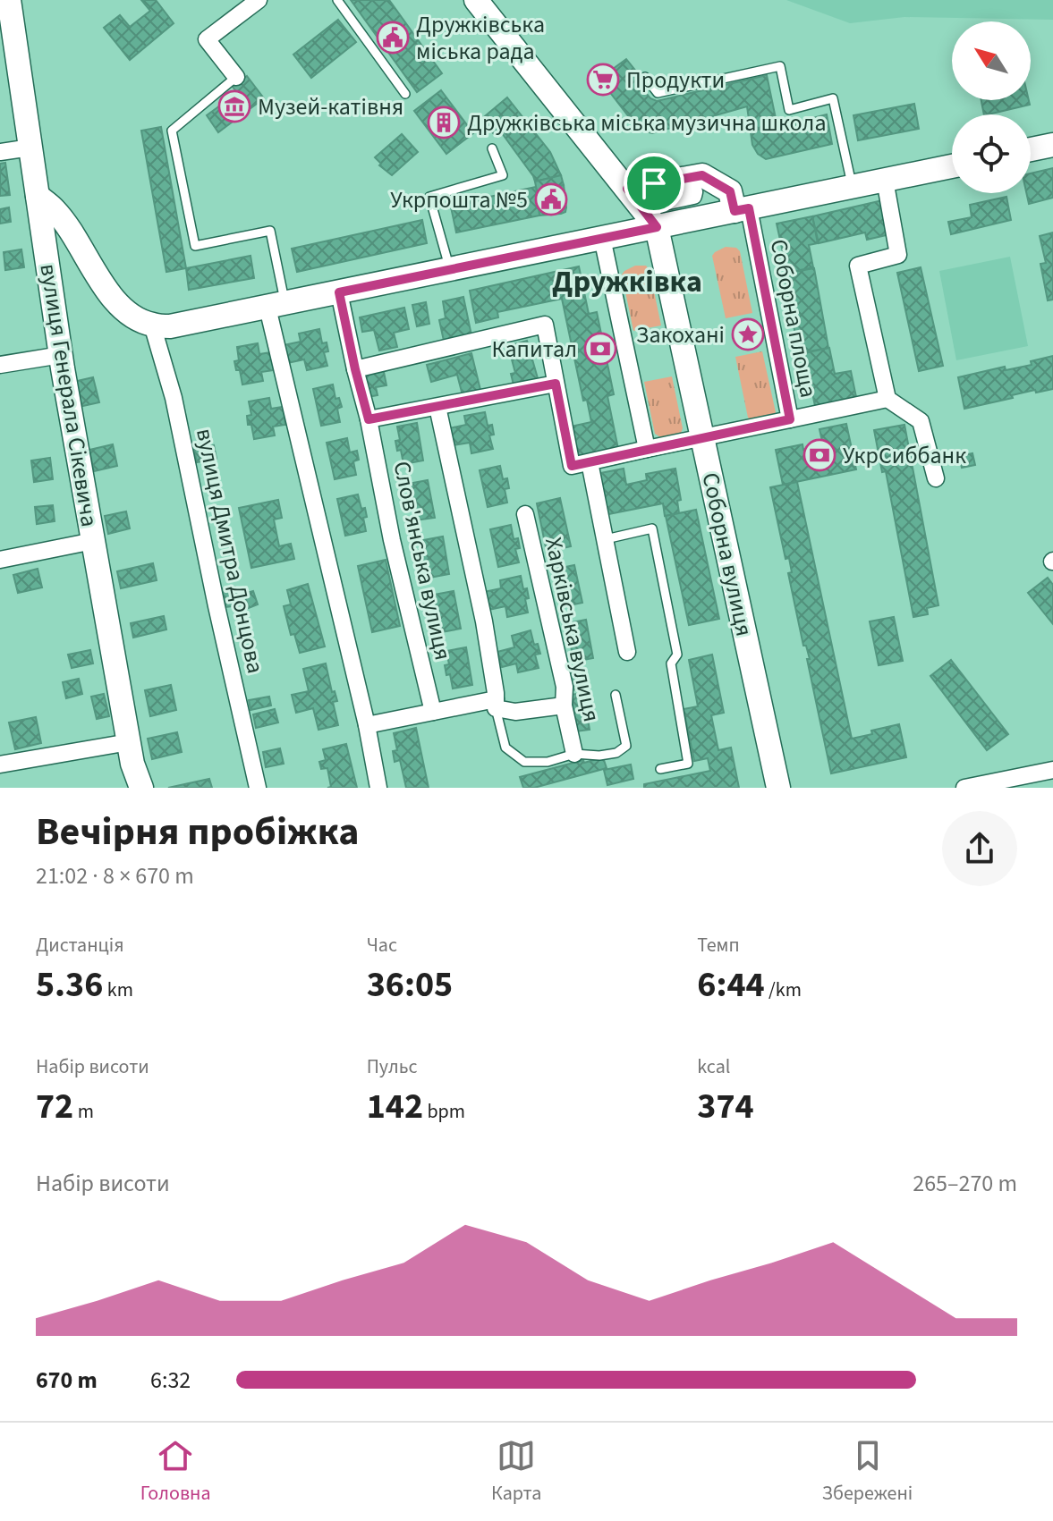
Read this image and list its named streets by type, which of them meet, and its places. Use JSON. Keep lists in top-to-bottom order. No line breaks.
{"streets":{"street":["Соборна площа","вулиця Генерала Сікевича","вулиця Дмитра Донцова","Соборна вулиця","Слов'янська вулиця","Харківська вулиця"]},"crossings":[["Соборна площа","Соборна вулиця"],["Соборна площа","Харківська вулиця"],["Слов'янська вулиця","Харківська вулиця"]],"districts":["Дружківка"],"places":{"public building":["Дружківська міська рада","Укрпошта №5"],"supermarket":["Продукти"],"museum":["Музей-катівня"],"building":["Дружківська міська музична школа"],"place":["Закохані"],"bank":["Капитал","УкрСиббанк"]},"north":"top left","page":{"heading":["Вечірня пробіжка","21:02 · 8 × 670 m"],"stats":[["Дистанція","5.36 km"],["Час","36:05"],["Темп","6:44 /km"],["Набір висоти","72 m"],["Пульс","142 bpm"],["kcal","374"]],"chart":["Набір висоти","265–270 m"],"list":[{"name":"670 m","note":"6:32"}],"tabs":["Головна","Карта","Збережені"]}}
